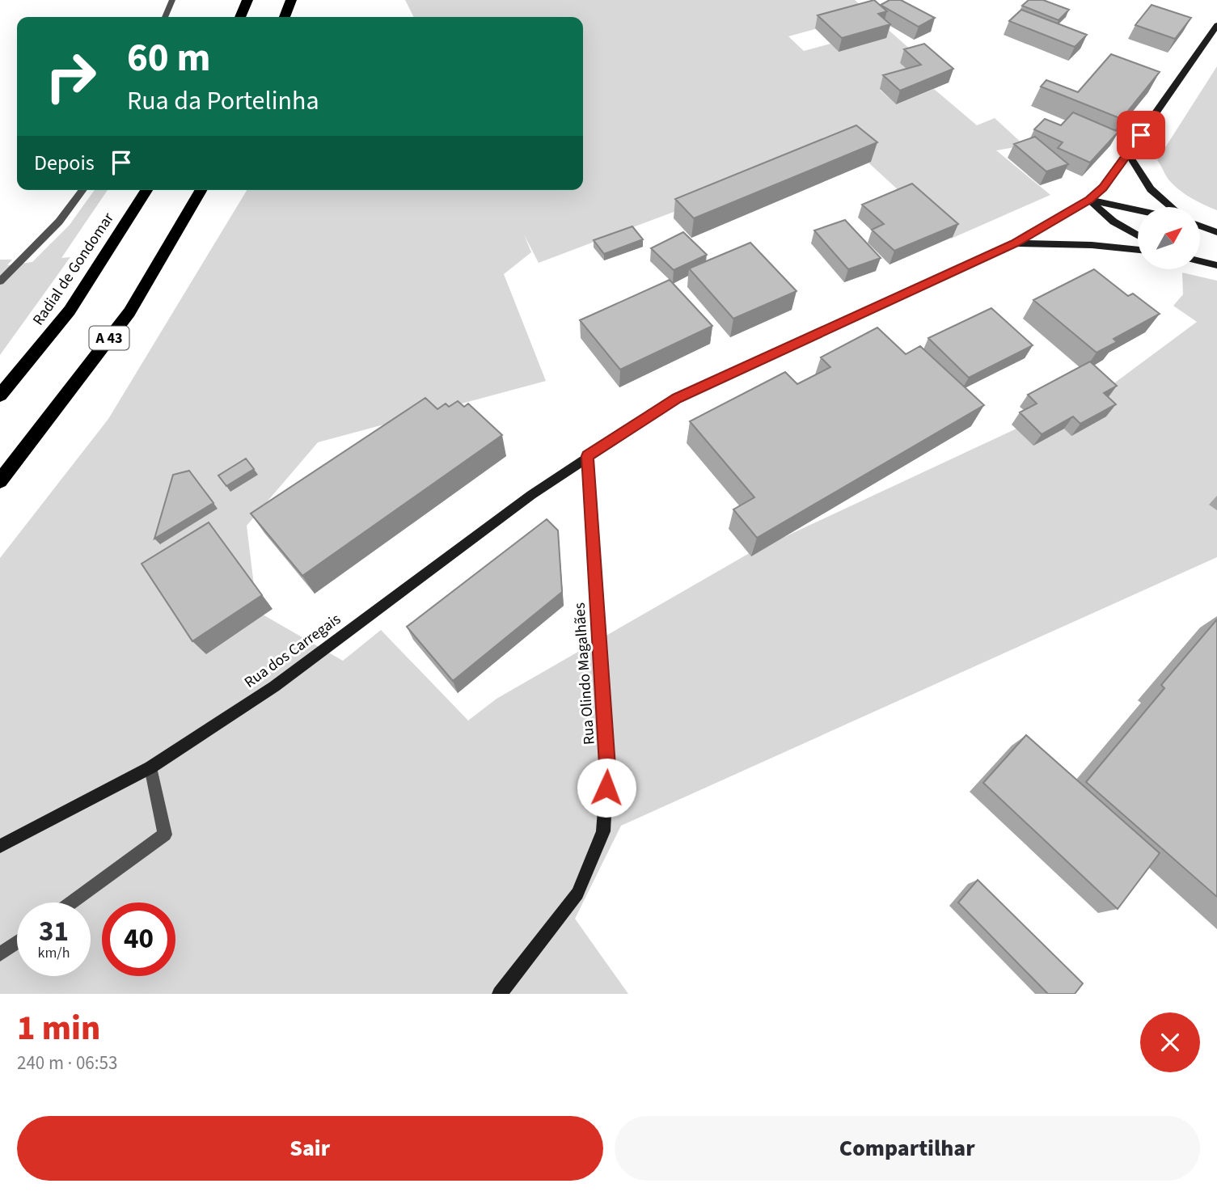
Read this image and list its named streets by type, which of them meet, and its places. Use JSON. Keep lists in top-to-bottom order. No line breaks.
{"streets":{"highway":["Radial de Gondomar","A 43"],"street":["Rua dos Carregais","Rua Olindo Magalhães"]},"crossings":[["Rua dos Carregais","Rua Olindo Magalhães"]],"north":"top right","page":{"turn":["60 m","Rua da Portelinha"],"then":"Depois","speed":"31 km/h","limit":"40","heading":["1 min","240 m · 06:53"],"buttons":["Sair","Compartilhar"]}}
